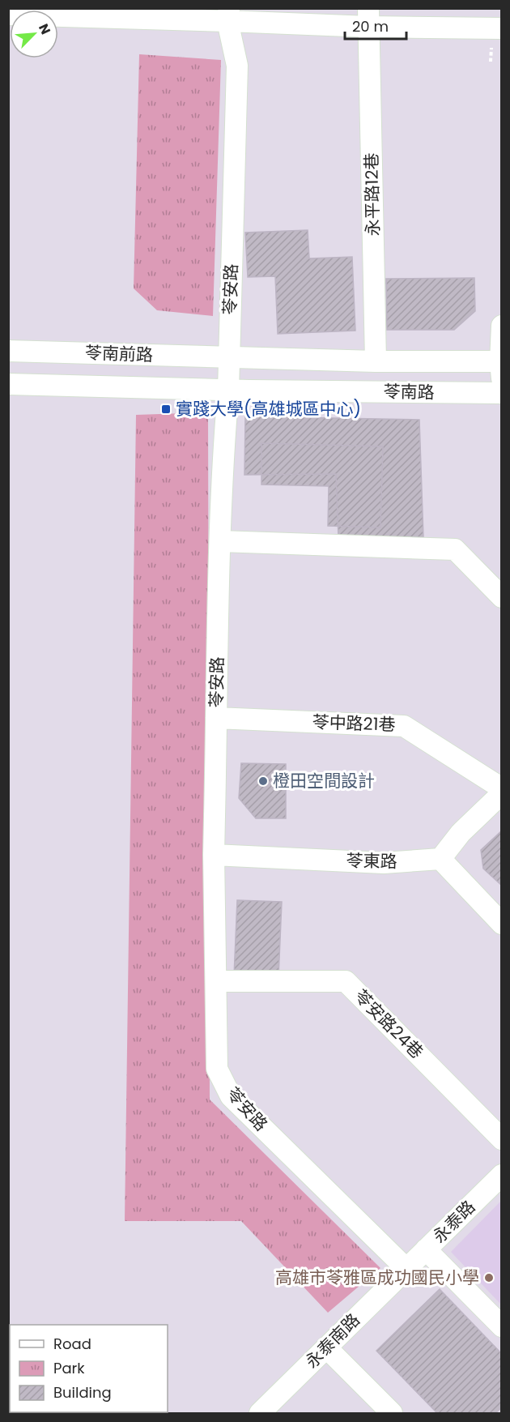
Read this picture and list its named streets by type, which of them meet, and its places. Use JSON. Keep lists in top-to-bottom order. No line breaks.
{"streets":{"street":["永平路12巷","苓安路","苓南前路","苓南路","苓中路21巷","苓東路","苓安路24巷","永泰路","永泰南路"]},"crossings":[["永平路12巷","苓南路"],["苓安路","苓南前路"],["苓安路","苓南路"],["苓安路","苓中路21巷"],["苓安路","苓東路"],["苓安路","苓安路24巷"],["苓安路","永泰路"],["苓安路","永泰南路"],["苓南前路","苓南路"],["永泰路","永泰南路"]],"places":{"transit":["實踐大學(高雄城區中心)"],"other":["橙田空間設計","高雄市苓雅區成功國民小學"]},"legend":["Road","Park","Building"],"scale_bar":"20 m","north":"top right"}
